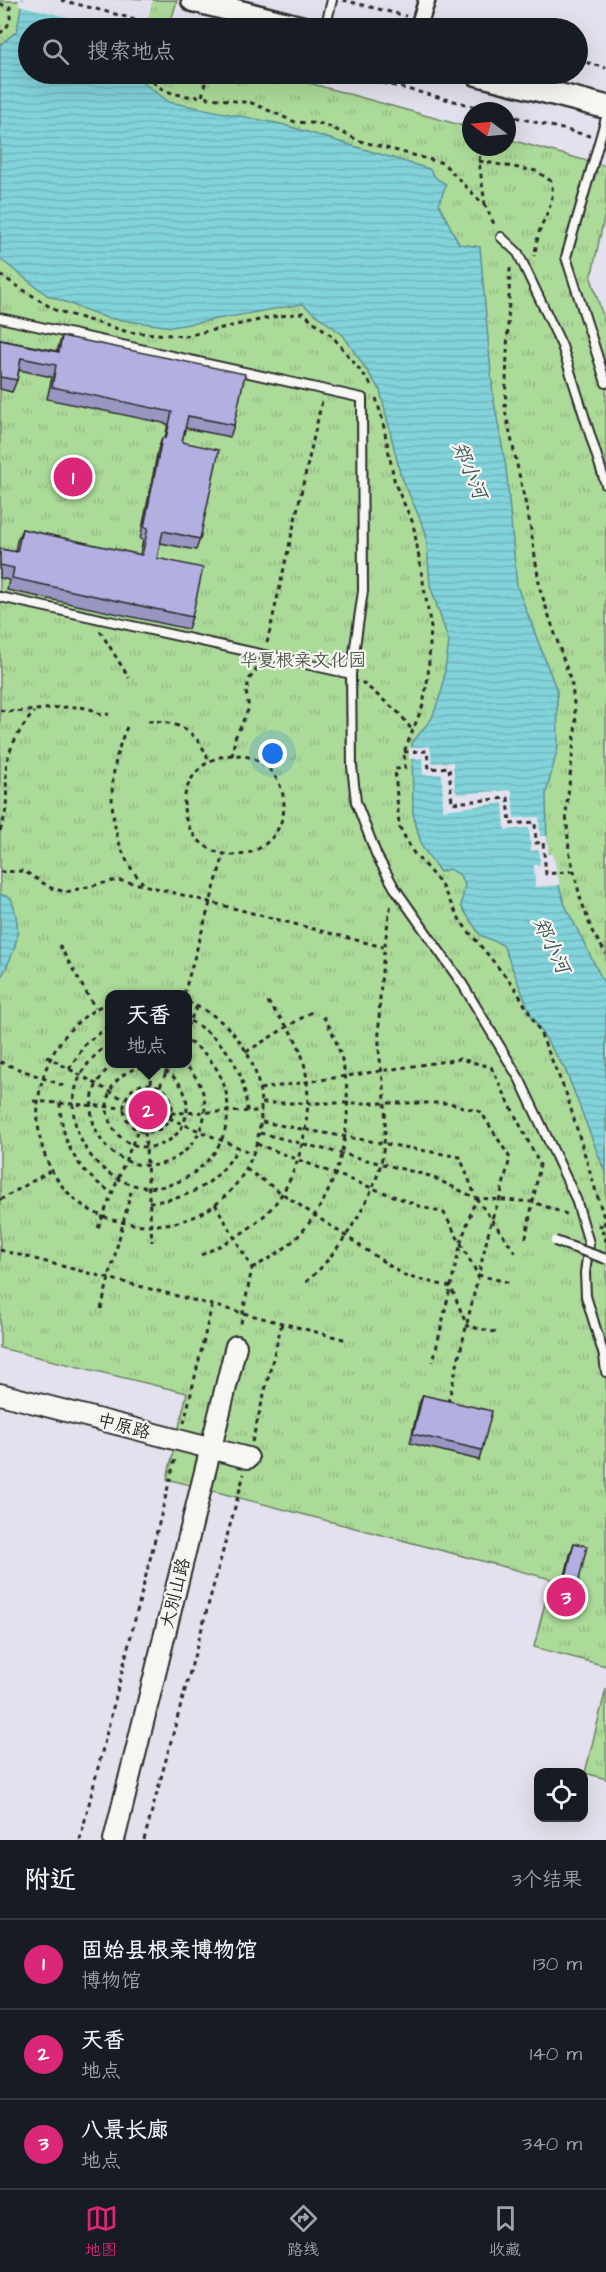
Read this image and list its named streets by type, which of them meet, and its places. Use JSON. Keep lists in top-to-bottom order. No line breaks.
{"streets":{"main road":["中原路","大别山路"]},"crossings":[["中原路","大别山路"]],"water":["郑小河"],"parks":["华夏根亲文化园"],"north":"left","page":{"search":"搜索地点","pins":["1","2","3"],"popup":["天香","地点"],"heading":["附近","3个结果"],"list":[{"mark":"1","name":"固始县根亲博物馆","note":"博物馆","value":"130 m"},{"mark":"2","name":"天香","note":"地点","value":"140 m"},{"mark":"3","name":"八景长廊","note":"地点","value":"340 m"}],"nav":["地图","路线","收藏"]}}
